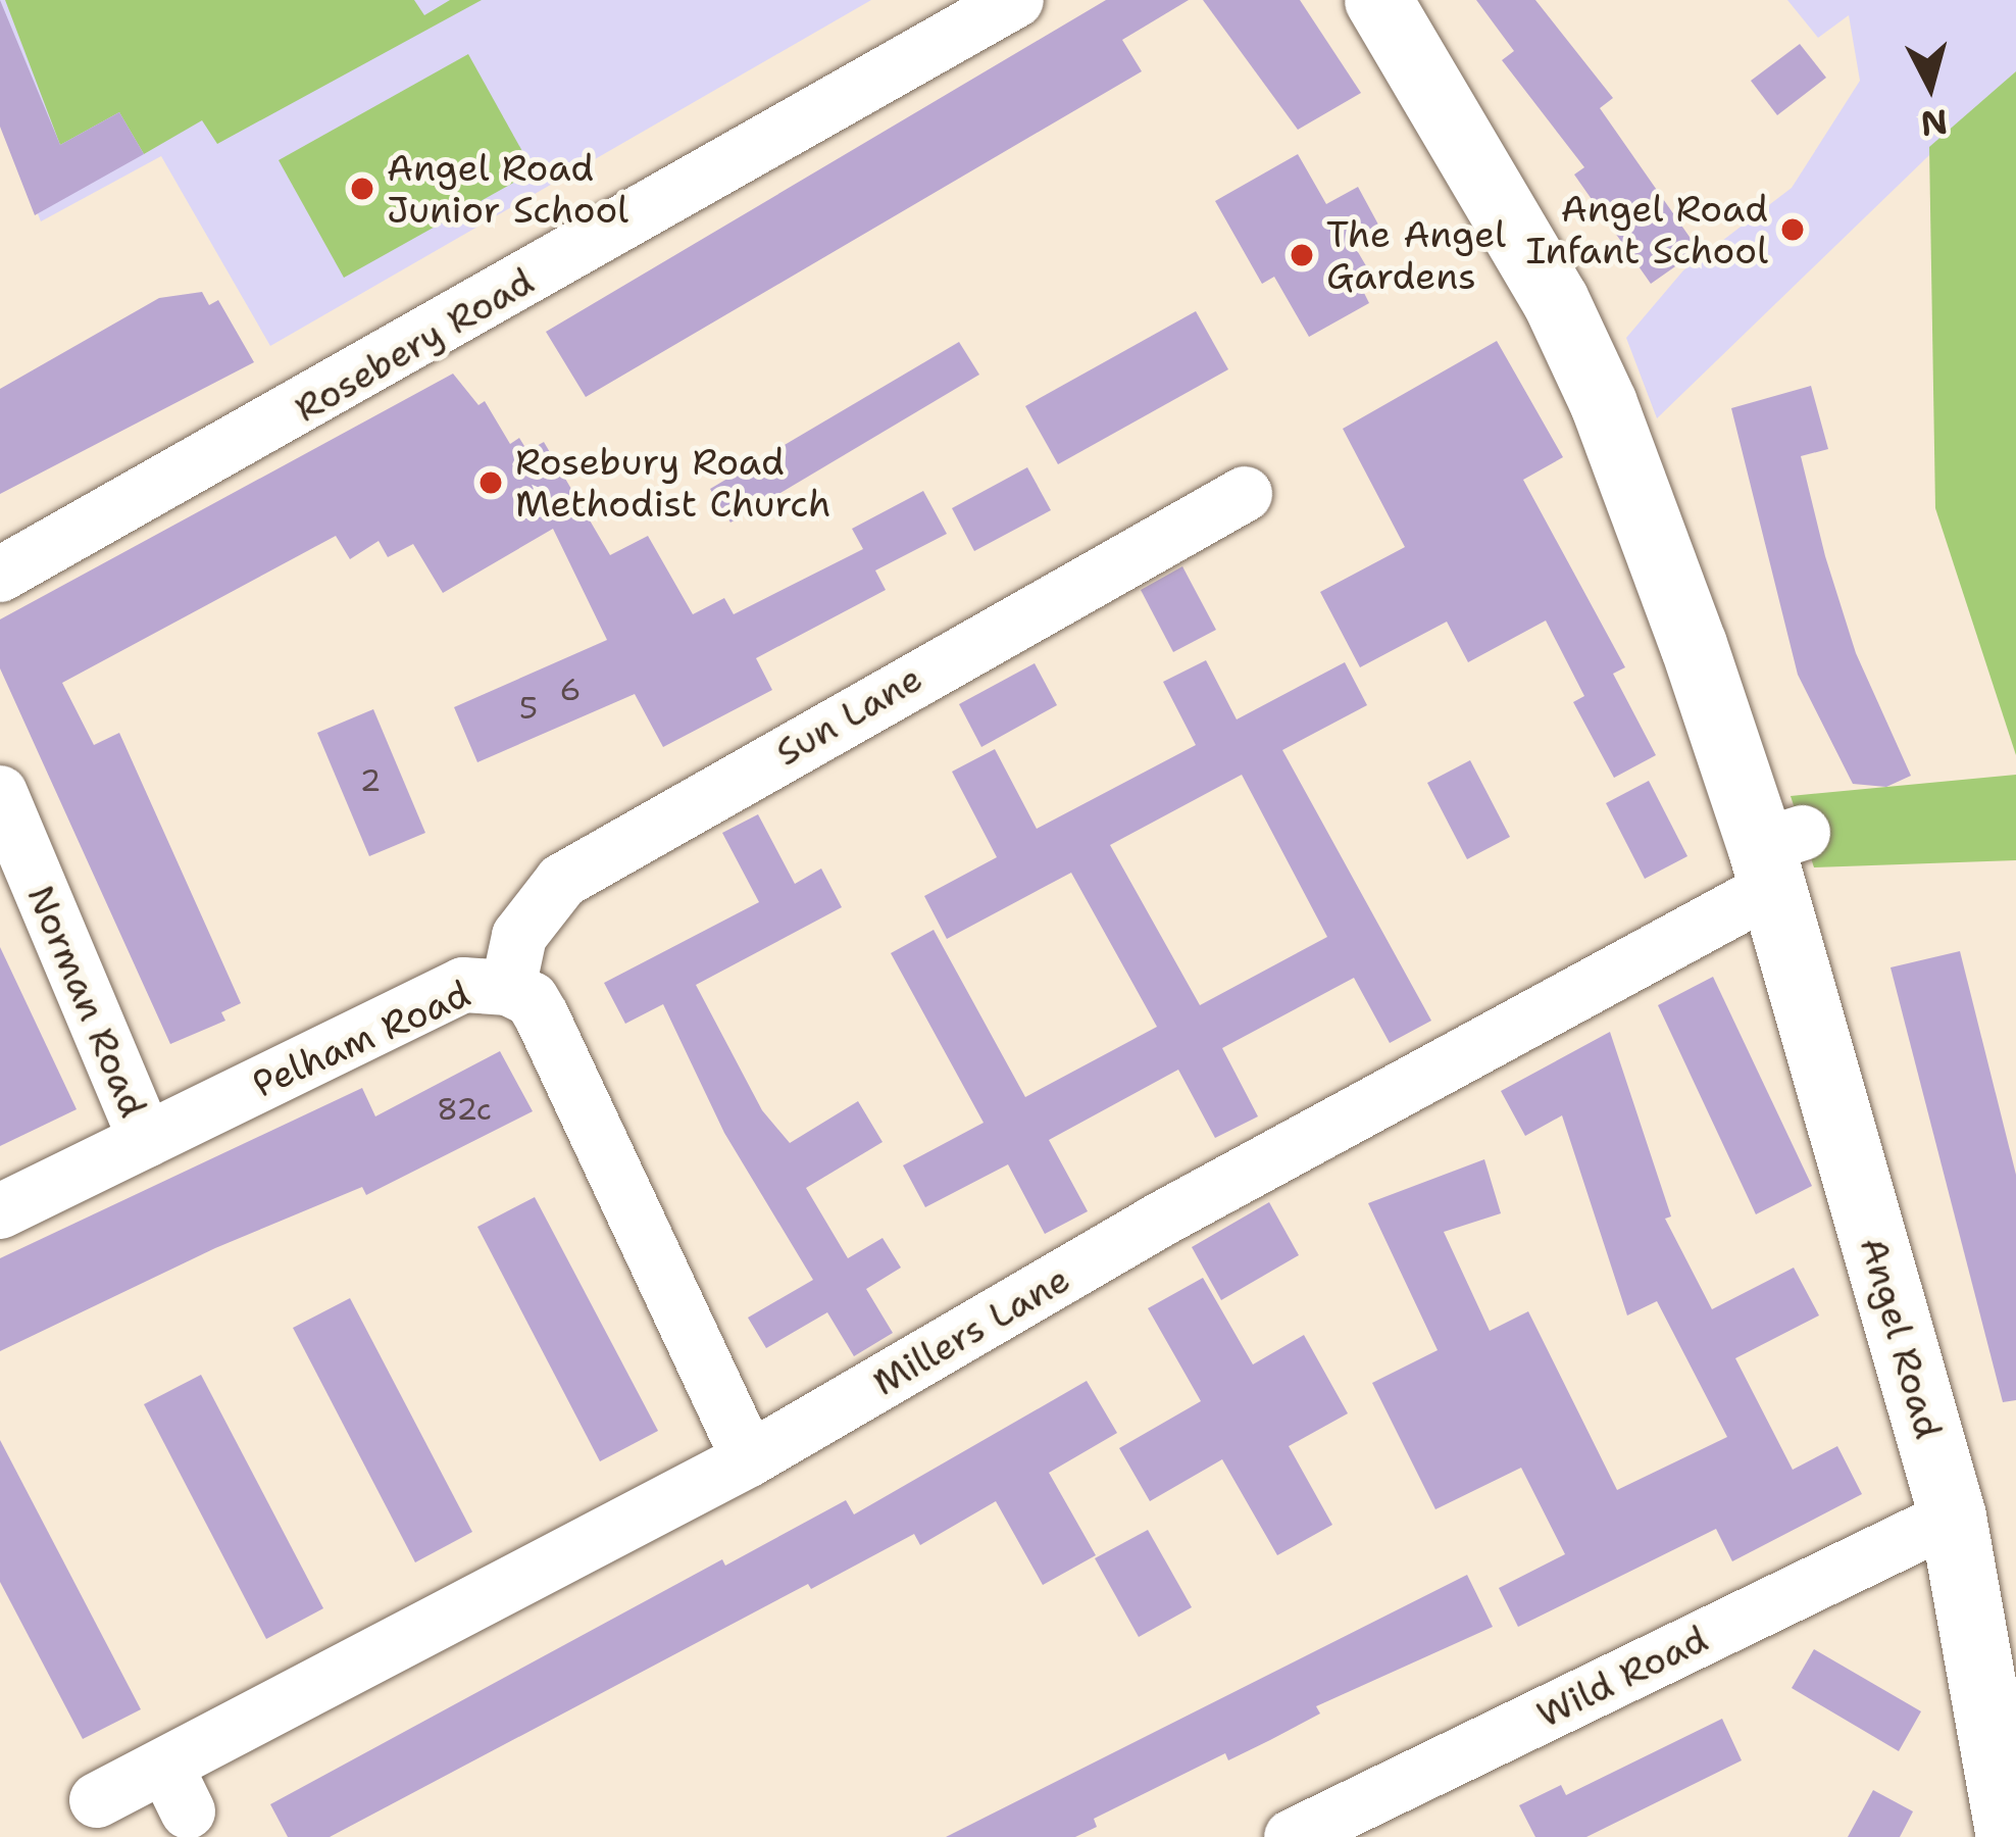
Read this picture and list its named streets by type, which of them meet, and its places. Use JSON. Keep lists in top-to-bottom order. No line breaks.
{"streets":{"street":["Rosebery Road","Sun Lane","Norman Road","Pelham Road","Millers Lane","Angel Road","Wild Road"]},"crossings":[["Sun Lane","Pelham Road"],["Norman Road","Pelham Road"],["Pelham Road","Millers Lane"],["Millers Lane","Angel Road"],["Angel Road","Wild Road"]],"places":["Angel Road Junior School","Angel Road Infant School","The Angel Gardens","Rosebury Road Methodist Church"],"house_numbers":["6","5","2","82c"],"north":"bottom"}
